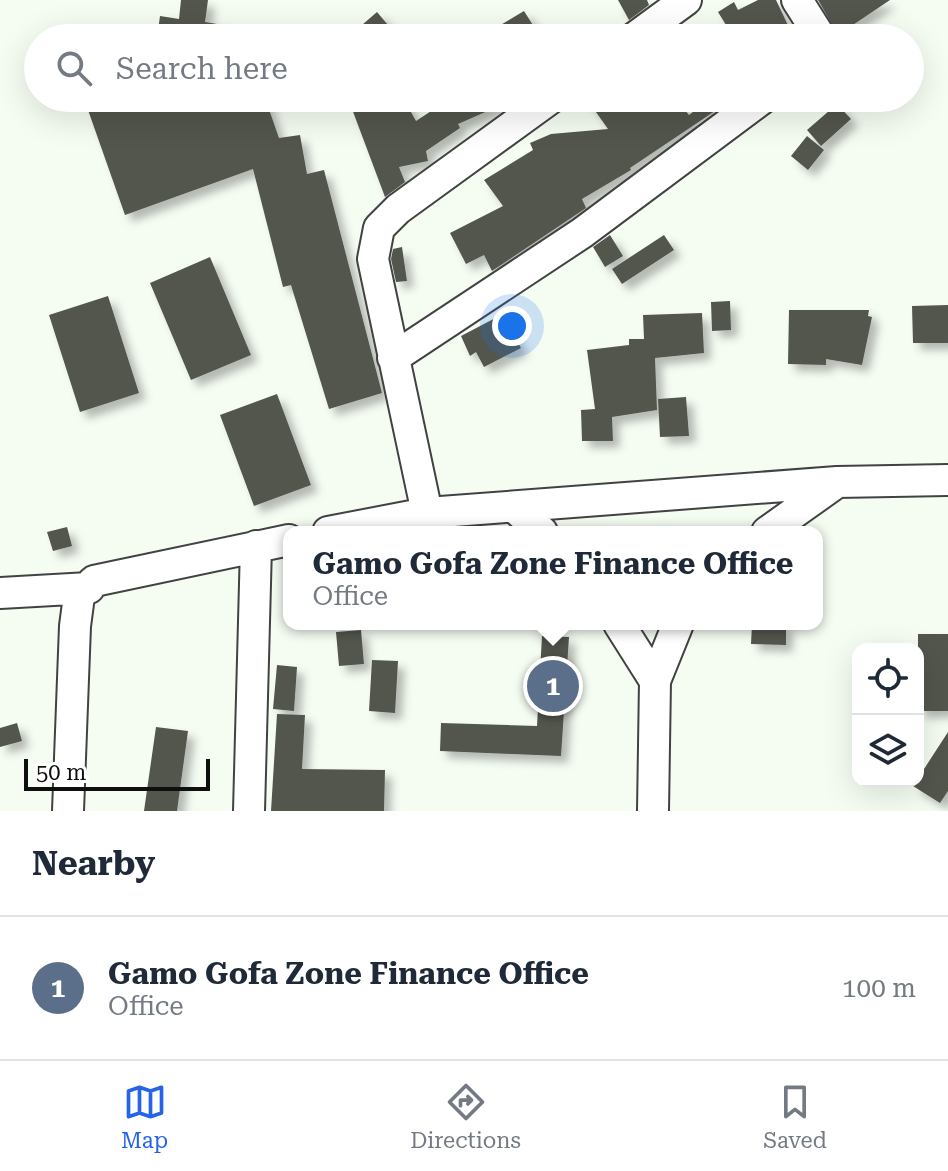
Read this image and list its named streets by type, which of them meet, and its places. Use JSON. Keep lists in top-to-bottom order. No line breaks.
{"scale_bar":"50 m","page":{"search":"Search here","popup":["Gamo Gofa Zone Finance Office","Office"],"pins":"1","scale":"50 m","heading":"Nearby","list":[{"mark":"1","name":"Gamo Gofa Zone Finance Office","note":"Office","value":"100 m"}],"nav":["Map","Directions","Saved"]}}
